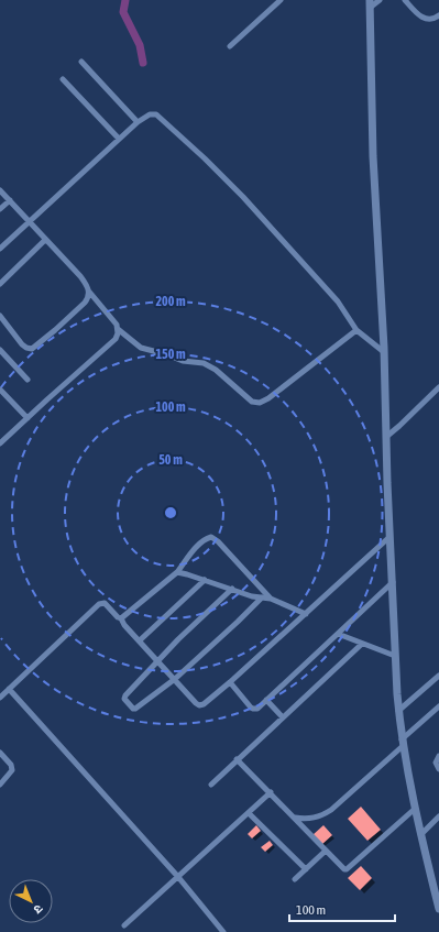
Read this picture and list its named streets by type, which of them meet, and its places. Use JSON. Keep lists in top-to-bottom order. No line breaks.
{"scale_bar":"100 m","north":"bottom right","rings":["200 m","150 m","100 m","50 m"]}
